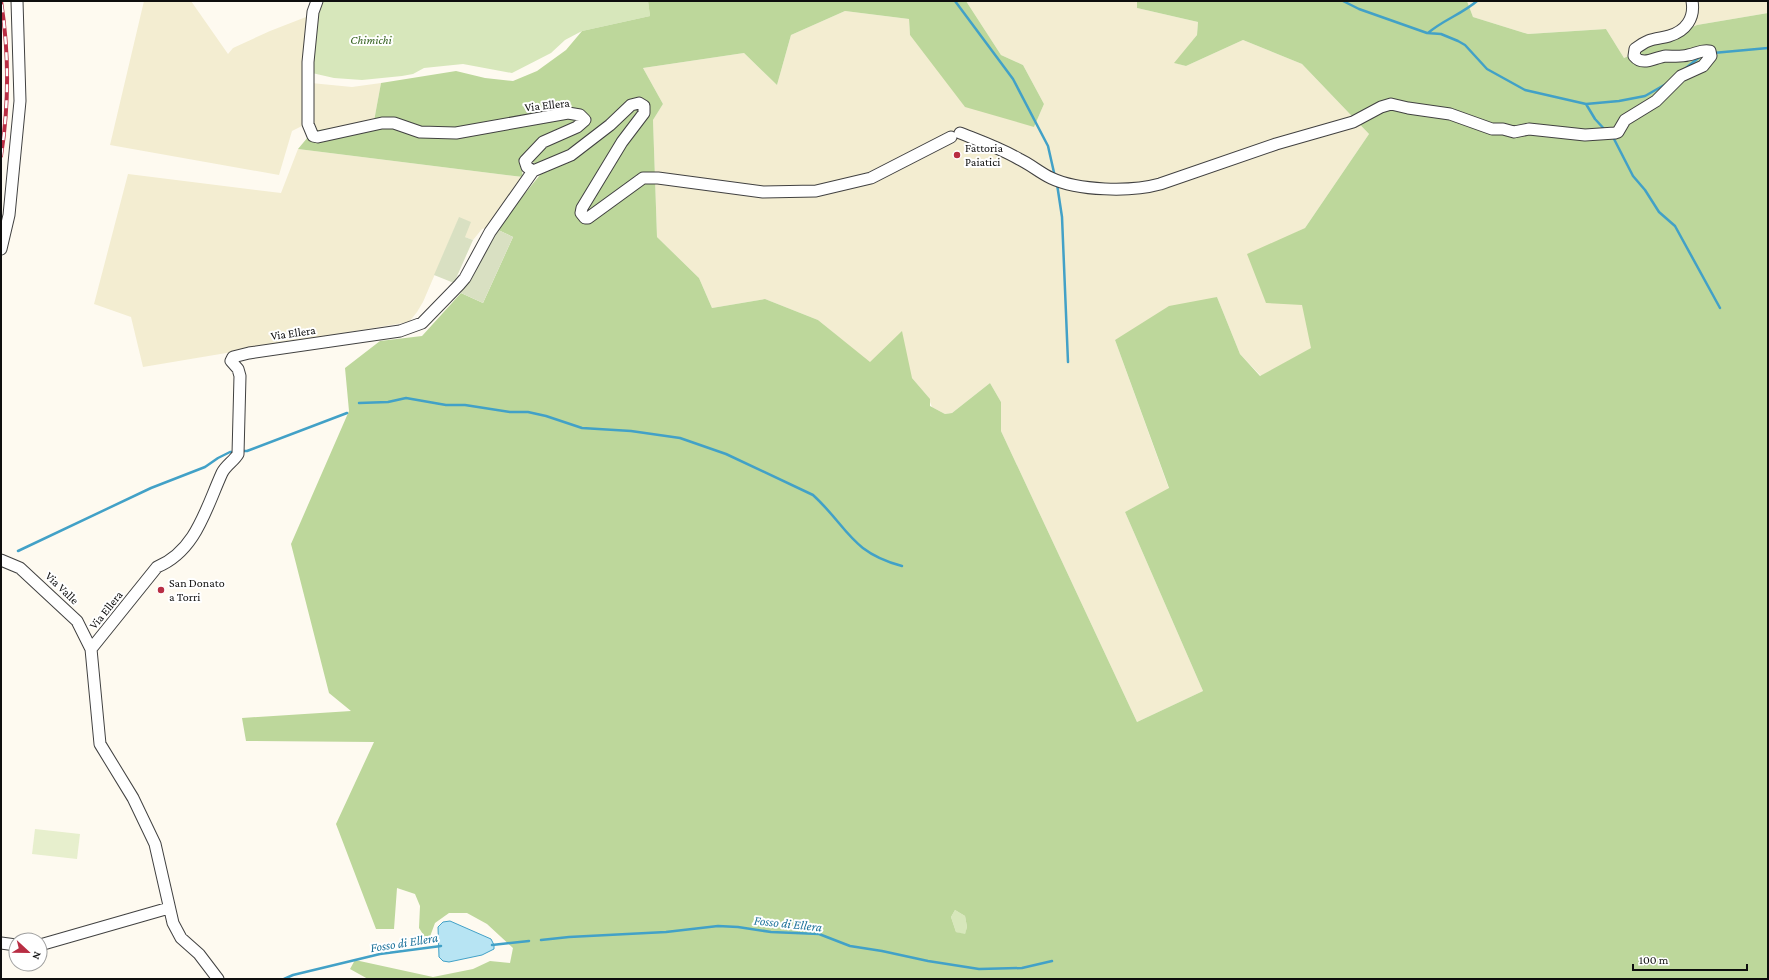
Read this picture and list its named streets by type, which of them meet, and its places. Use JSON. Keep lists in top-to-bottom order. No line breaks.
{"streets":{"street":["Via Ellera","Via Valle"]},"crossings":[["Via Ellera","Via Valle"]],"water":["Fosso di Ellera"],"parks":["Chimichi"],"places":["Fattoria Paiatici","San Donato a Torri"],"scale_bar":"100 m","north":"right"}
